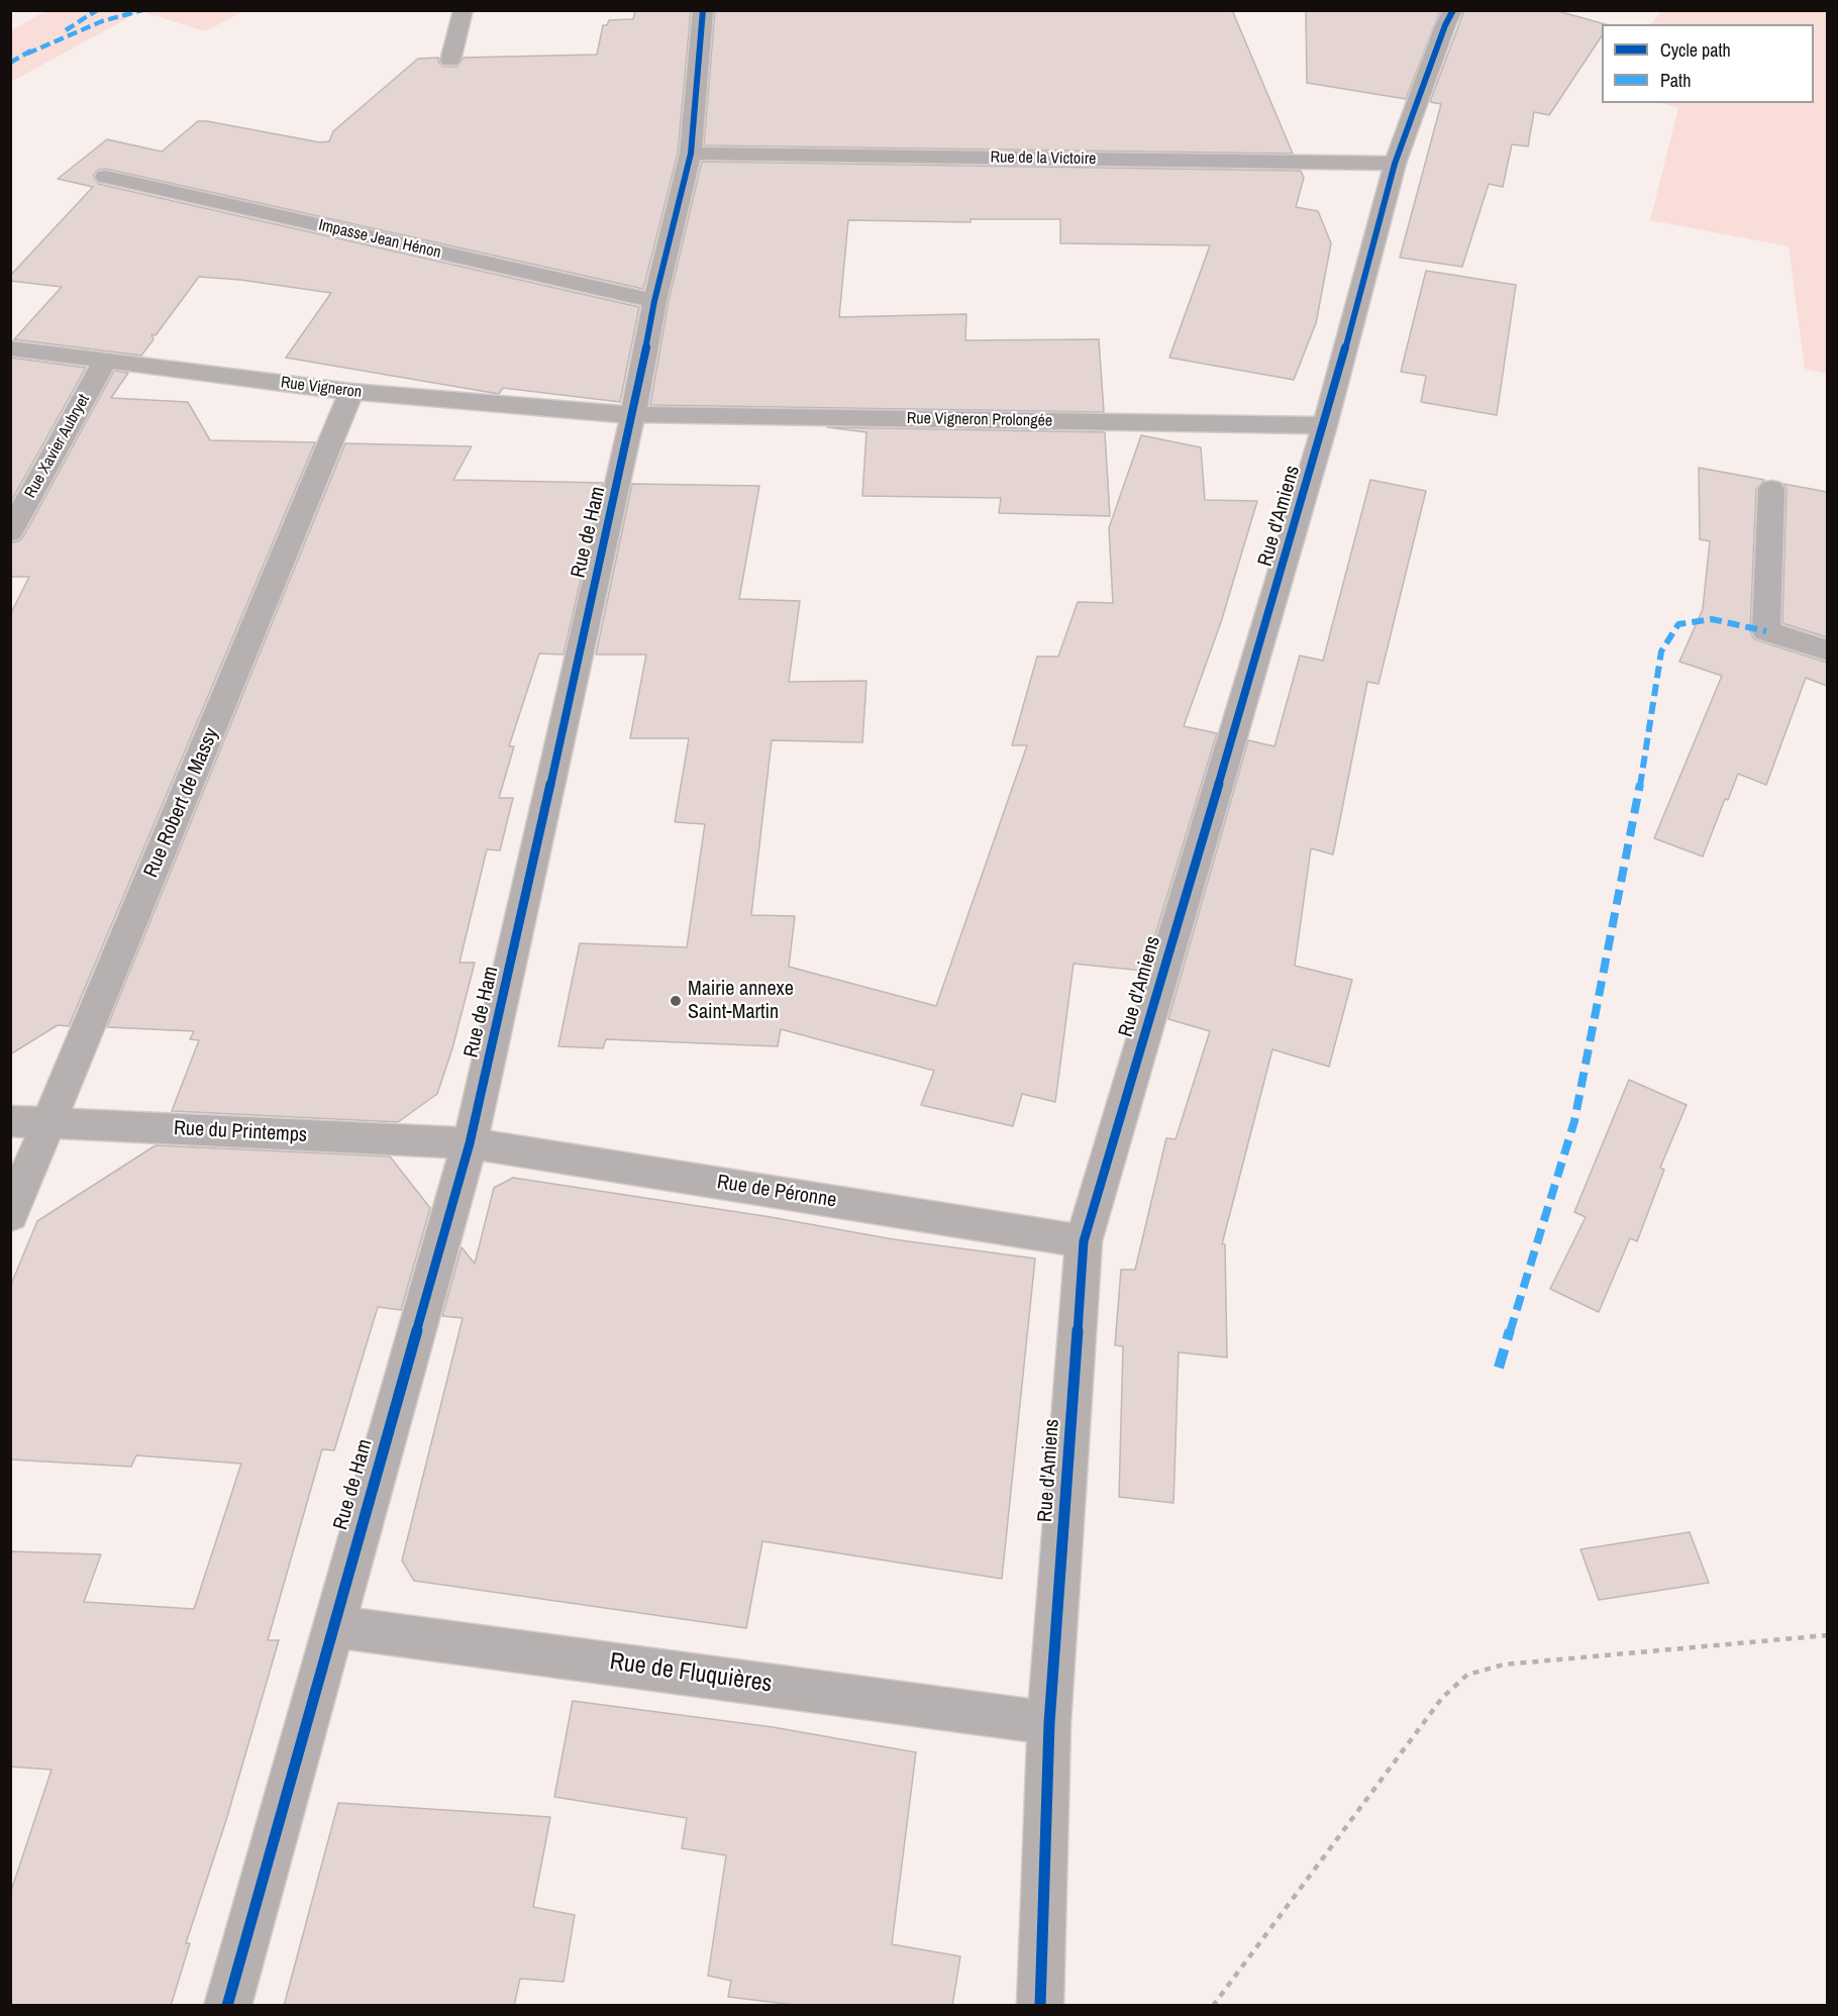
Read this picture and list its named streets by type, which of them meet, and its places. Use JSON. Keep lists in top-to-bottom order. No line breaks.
{"streets":{"street":["Rue de la Victoire","Impasse Jean Hénon","Rue Vigneron","Rue Vigneron Prolongée","Rue Xavier Aubryet","Rue d'Amiens","Rue de Ham","Rue Robert de Massy","Rue du Printemps","Rue de Péronne","Rue de Fluquières"]},"crossings":[["Rue de la Victoire","Rue d'Amiens"],["Rue de la Victoire","Rue de Ham"],["Impasse Jean Hénon","Rue de Ham"],["Rue Vigneron","Rue Vigneron Prolongée"],["Rue Vigneron","Rue Xavier Aubryet"],["Rue Vigneron","Rue de Ham"],["Rue Vigneron","Rue Robert de Massy"],["Rue Vigneron Prolongée","Rue d'Amiens"],["Rue Vigneron Prolongée","Rue de Ham"],["Rue d'Amiens","Rue de Péronne"],["Rue d'Amiens","Rue de Fluquières"],["Rue de Ham","Rue du Printemps"],["Rue de Ham","Rue de Péronne"],["Rue de Ham","Rue de Fluquières"],["Rue Robert de Massy","Rue du Printemps"],["Rue du Printemps","Rue de Péronne"]],"places":["Mairie annexe Saint-Martin"],"legend":["Cycle path","Path"]}
